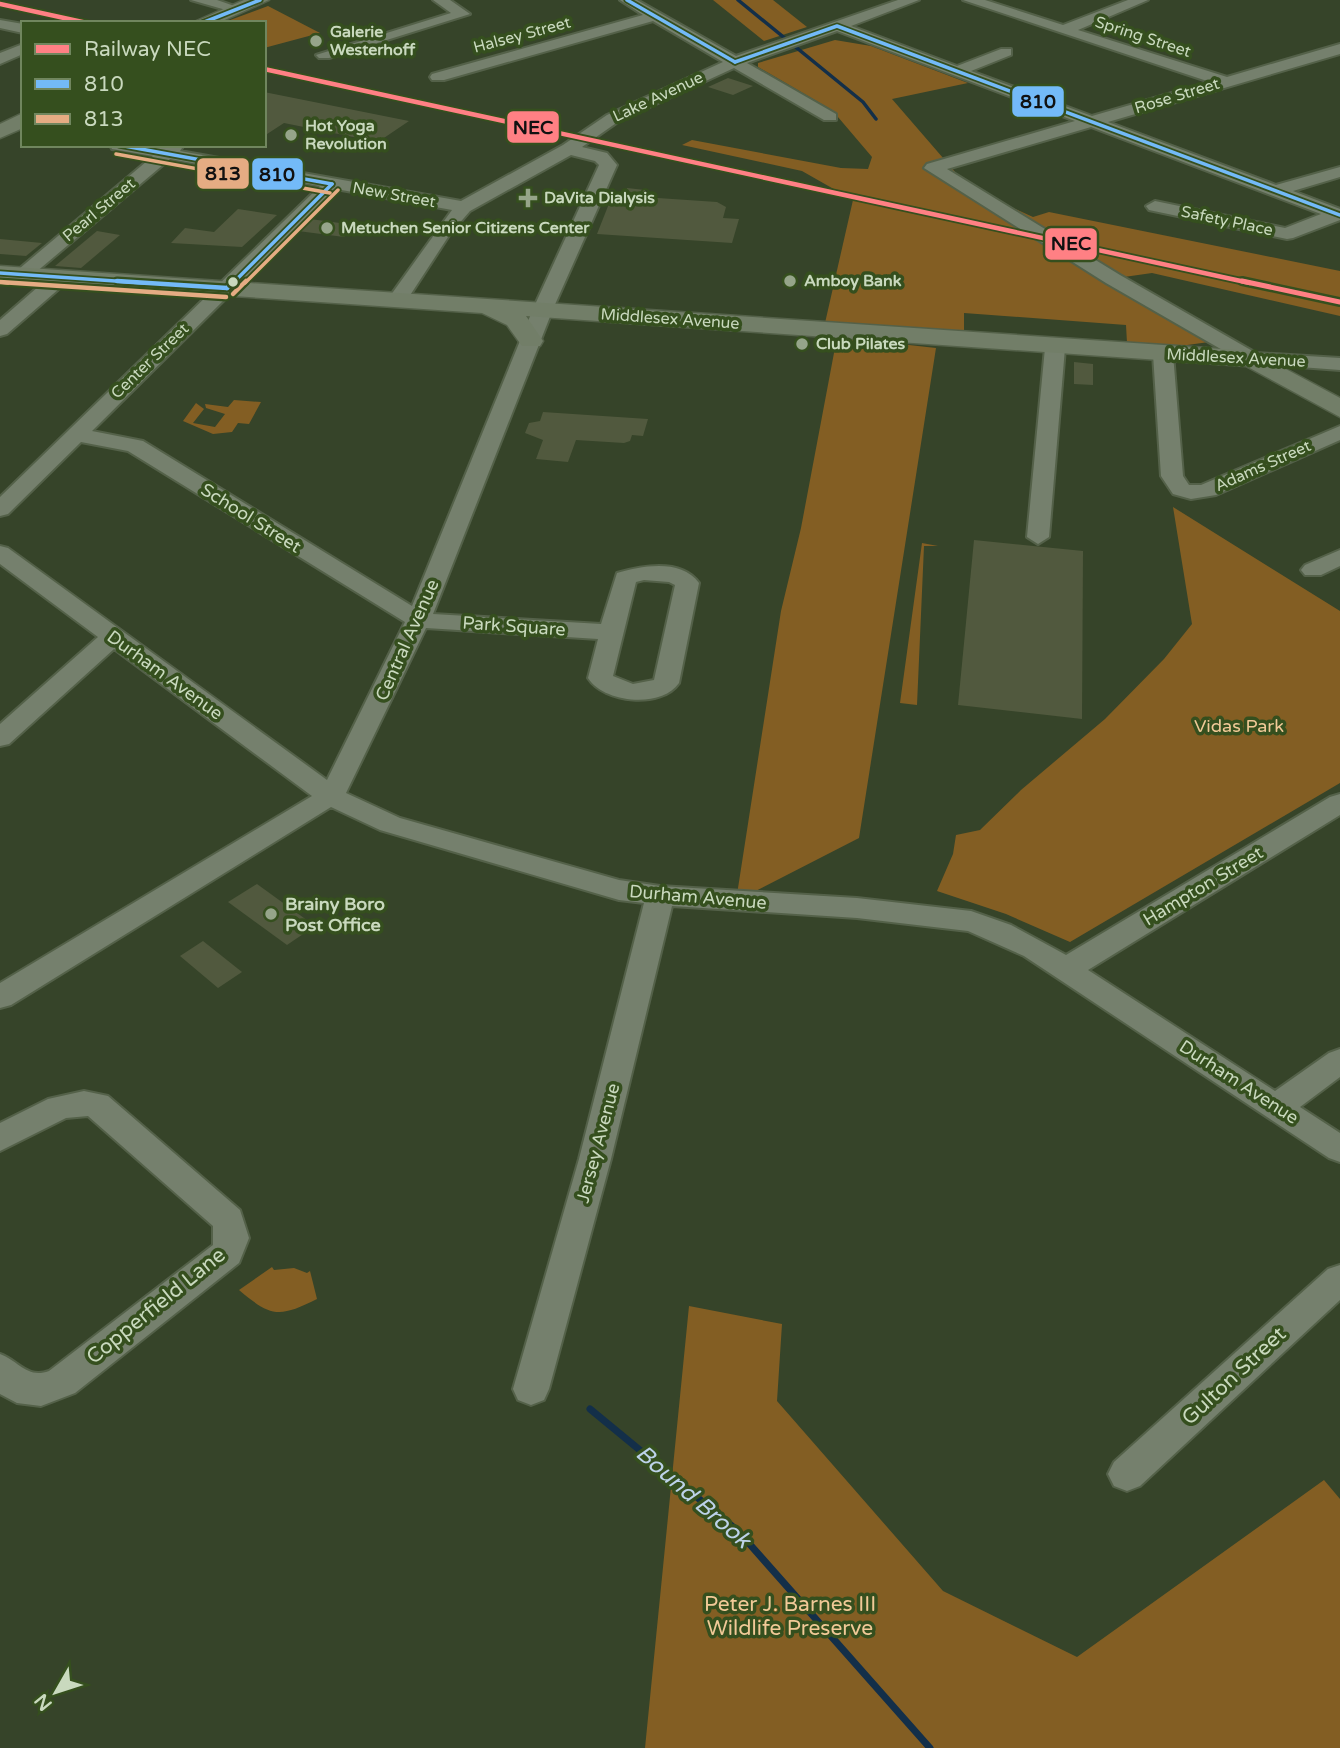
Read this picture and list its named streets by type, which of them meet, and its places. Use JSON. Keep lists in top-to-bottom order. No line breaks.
{"streets":{"main road":["Middlesex Avenue"],"street":["Halsey Street","Spring Street","Rose Street","Lake Avenue","New Street","Pearl Street","Safety Place","Center Street","Adams Street","School Street","Park Square","Central Avenue","Durham Avenue","Hampton Street","Jersey Avenue","Copperfield Lane","Gulton Street"]},"crossings":[["Spring Street","Rose Street"],["Rose Street","Middlesex Avenue"],["Lake Avenue","New Street"],["Lake Avenue","Middlesex Avenue"],["Lake Avenue","Central Avenue"],["New Street","Pearl Street"],["New Street","Center Street"],["Pearl Street","Middlesex Avenue"],["Middlesex Avenue","Center Street"],["Middlesex Avenue","Adams Street"],["Middlesex Avenue","Central Avenue"],["Center Street","School Street"],["School Street","Park Square"],["School Street","Central Avenue"],["Park Square","Central Avenue"],["Central Avenue","Durham Avenue"],["Durham Avenue","Hampton Street"],["Durham Avenue","Jersey Avenue"]],"water":["Bound Brook"],"parks":["Vidas Park","Peter J. Barnes III Wildlife Preserve"],"places":{"other":["Galerie Westerhoff","Hot Yoga Revolution","Metuchen Senior Citizens Center","Amboy Bank","Club Pilates","Brainy Boro Post Office"],"health":["DaVita Dialysis"]},"lines":["transit line 810","rail line NEC","transit line 813"],"legend":["Railway NEC","810","813"],"north":"bottom left"}
